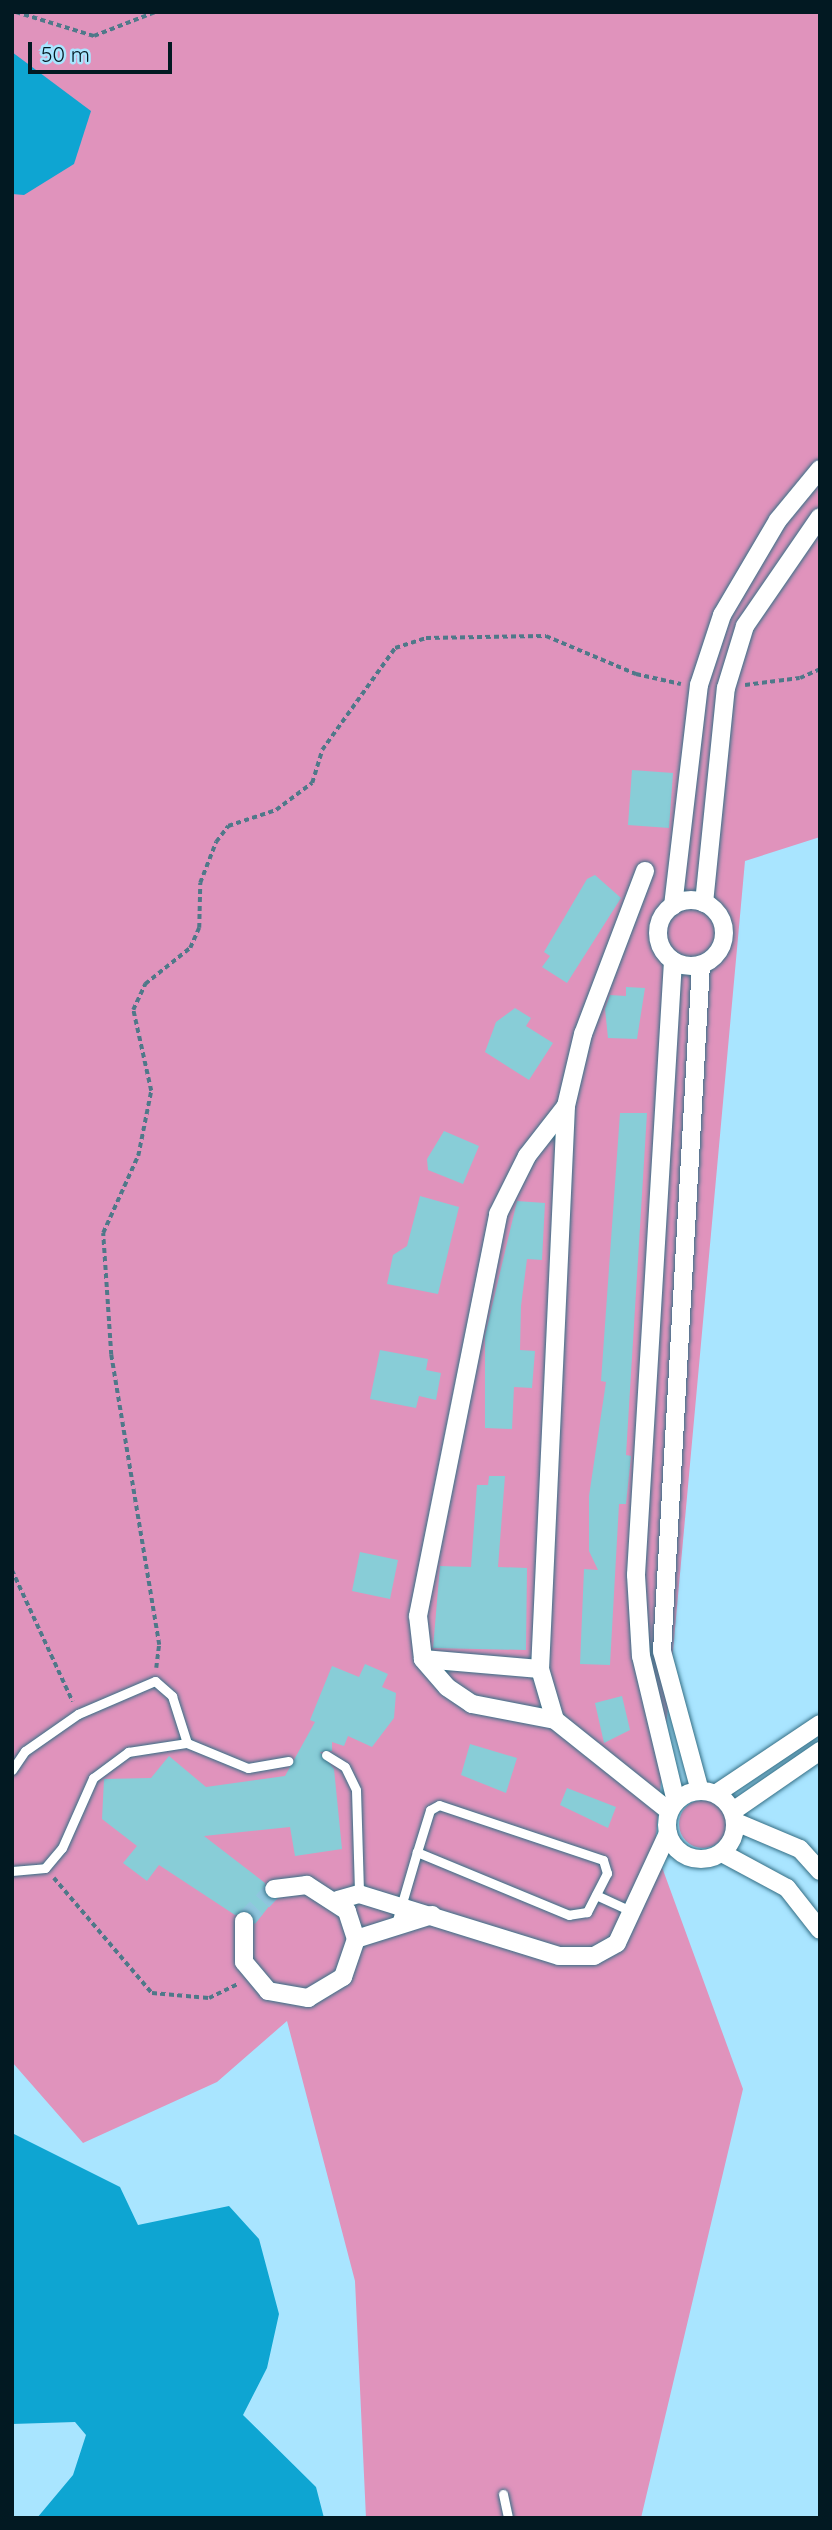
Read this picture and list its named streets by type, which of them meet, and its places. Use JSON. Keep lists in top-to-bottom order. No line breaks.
{"scale_bar":"50 m"}
